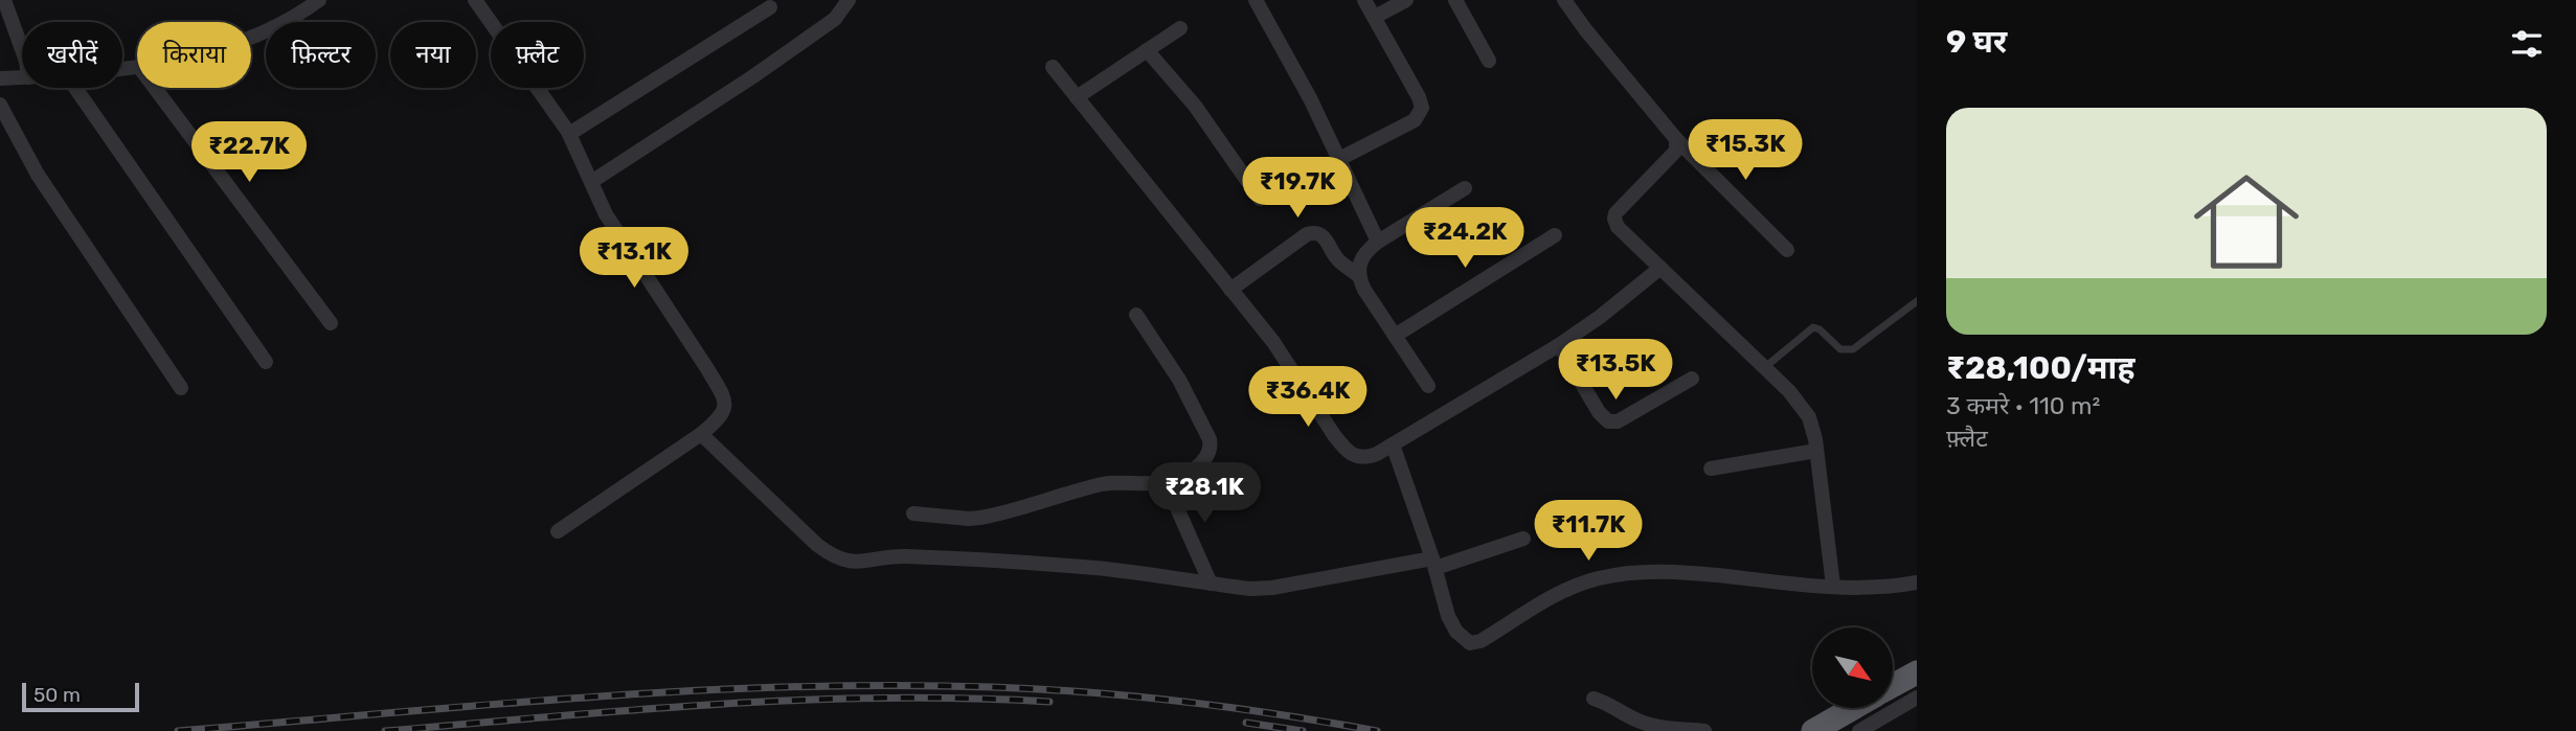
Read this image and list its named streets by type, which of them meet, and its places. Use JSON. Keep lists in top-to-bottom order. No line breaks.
{"scale_bar":"50 m","north":"bottom right","page":{"heading":"9 घर","chip":["खरीदें","किराया","फ़िल्टर","नया","फ़्लैट"],"list":[{"name":"₹28,100/माह","note":"3 कमरे · 110 m² · फ़्लैट"}],"price":["₹15.3K","₹22.7K","₹19.7K","₹24.2K","₹13.1K","₹13.5K","₹36.4K","₹28.1K","₹11.7K"],"scale":"50 m"}}
